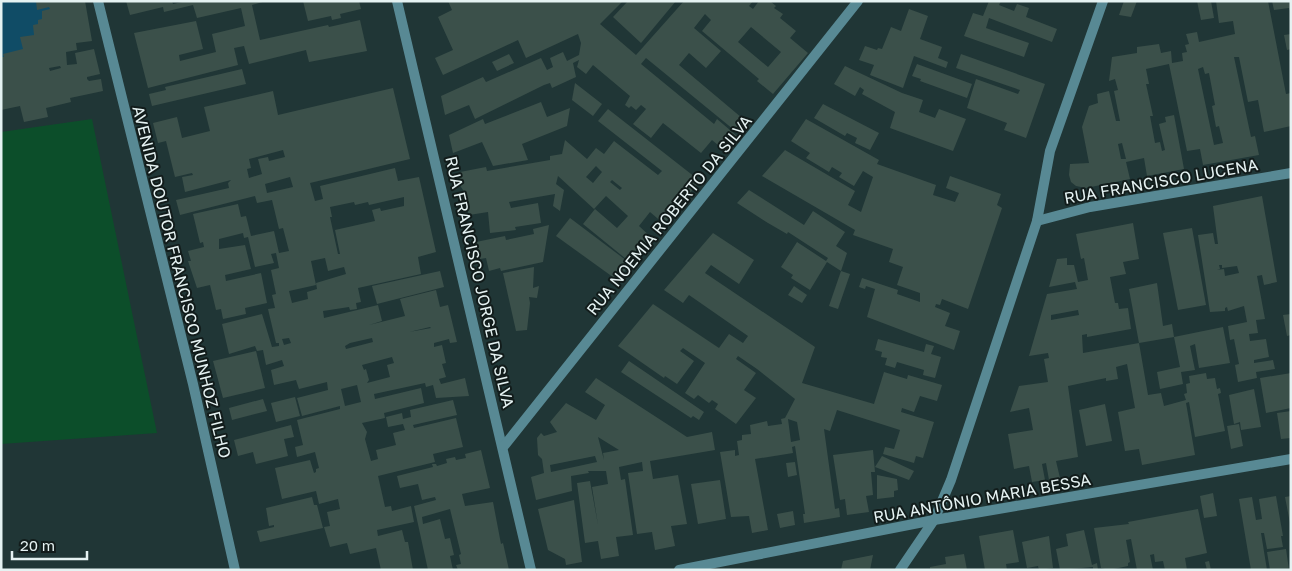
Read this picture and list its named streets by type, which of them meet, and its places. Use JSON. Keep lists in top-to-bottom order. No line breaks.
{"streets":{"street":["RUA FRANCISCO LUCENA","RUA NOEMIA ROBERTO DA SILVA","AVENIDA DOUTOR FRANCISCO MUNHOZ FILHO","RUA FRANCISCO JORGE DA SILVA","RUA ANTÔNIO MARIA BESSA"]},"crossings":[["RUA NOEMIA ROBERTO DA SILVA","RUA FRANCISCO JORGE DA SILVA"]],"scale_bar":"20 m"}
